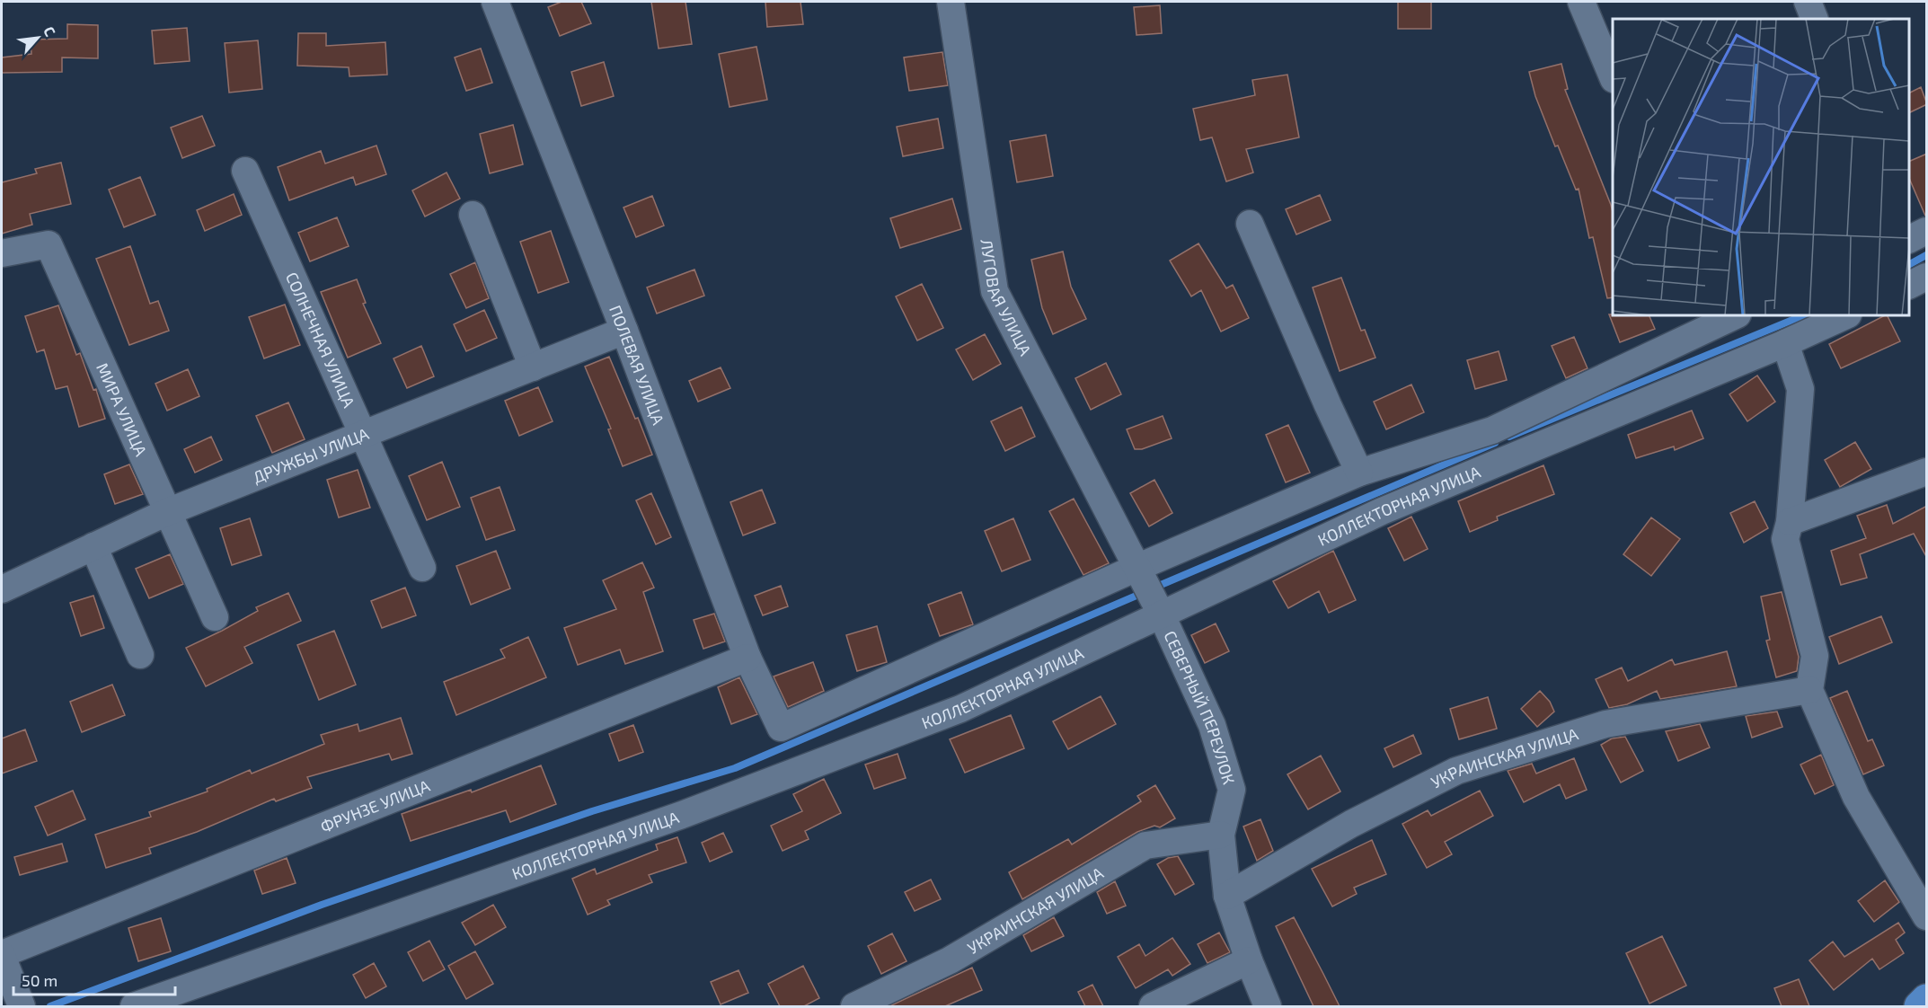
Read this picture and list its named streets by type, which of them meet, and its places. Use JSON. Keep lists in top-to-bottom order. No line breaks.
{"streets":{"street":["ЛУГОВАЯ УЛИЦА","СОЛНЕЧНАЯ УЛИЦА","ПОЛЕВАЯ УЛИЦА","МИРА УЛИЦА","ДРУЖБЫ УЛИЦА","КОЛЛЕКТОРНАЯ УЛИЦА","СЕВЕРНЫЙ ПЕРЕУЛОК","УКРАИНСКАЯ УЛИЦА","ФРУНЗЕ УЛИЦА"]},"crossings":[["ЛУГОВАЯ УЛИЦА","ПОЛЕВАЯ УЛИЦА"],["ЛУГОВАЯ УЛИЦА","СЕВЕРНЫЙ ПЕРЕУЛОК"],["СОЛНЕЧНАЯ УЛИЦА","ДРУЖБЫ УЛИЦА"],["ПОЛЕВАЯ УЛИЦА","ДРУЖБЫ УЛИЦА"],["ПОЛЕВАЯ УЛИЦА","СЕВЕРНЫЙ ПЕРЕУЛОК"],["ПОЛЕВАЯ УЛИЦА","ФРУНЗЕ УЛИЦА"],["МИРА УЛИЦА","ДРУЖБЫ УЛИЦА"],["КОЛЛЕКТОРНАЯ УЛИЦА","СЕВЕРНЫЙ ПЕРЕУЛОК"],["СЕВЕРНЫЙ ПЕРЕУЛОК","УКРАИНСКАЯ УЛИЦА"]],"scale_bar":"50 m","north":"top right"}
